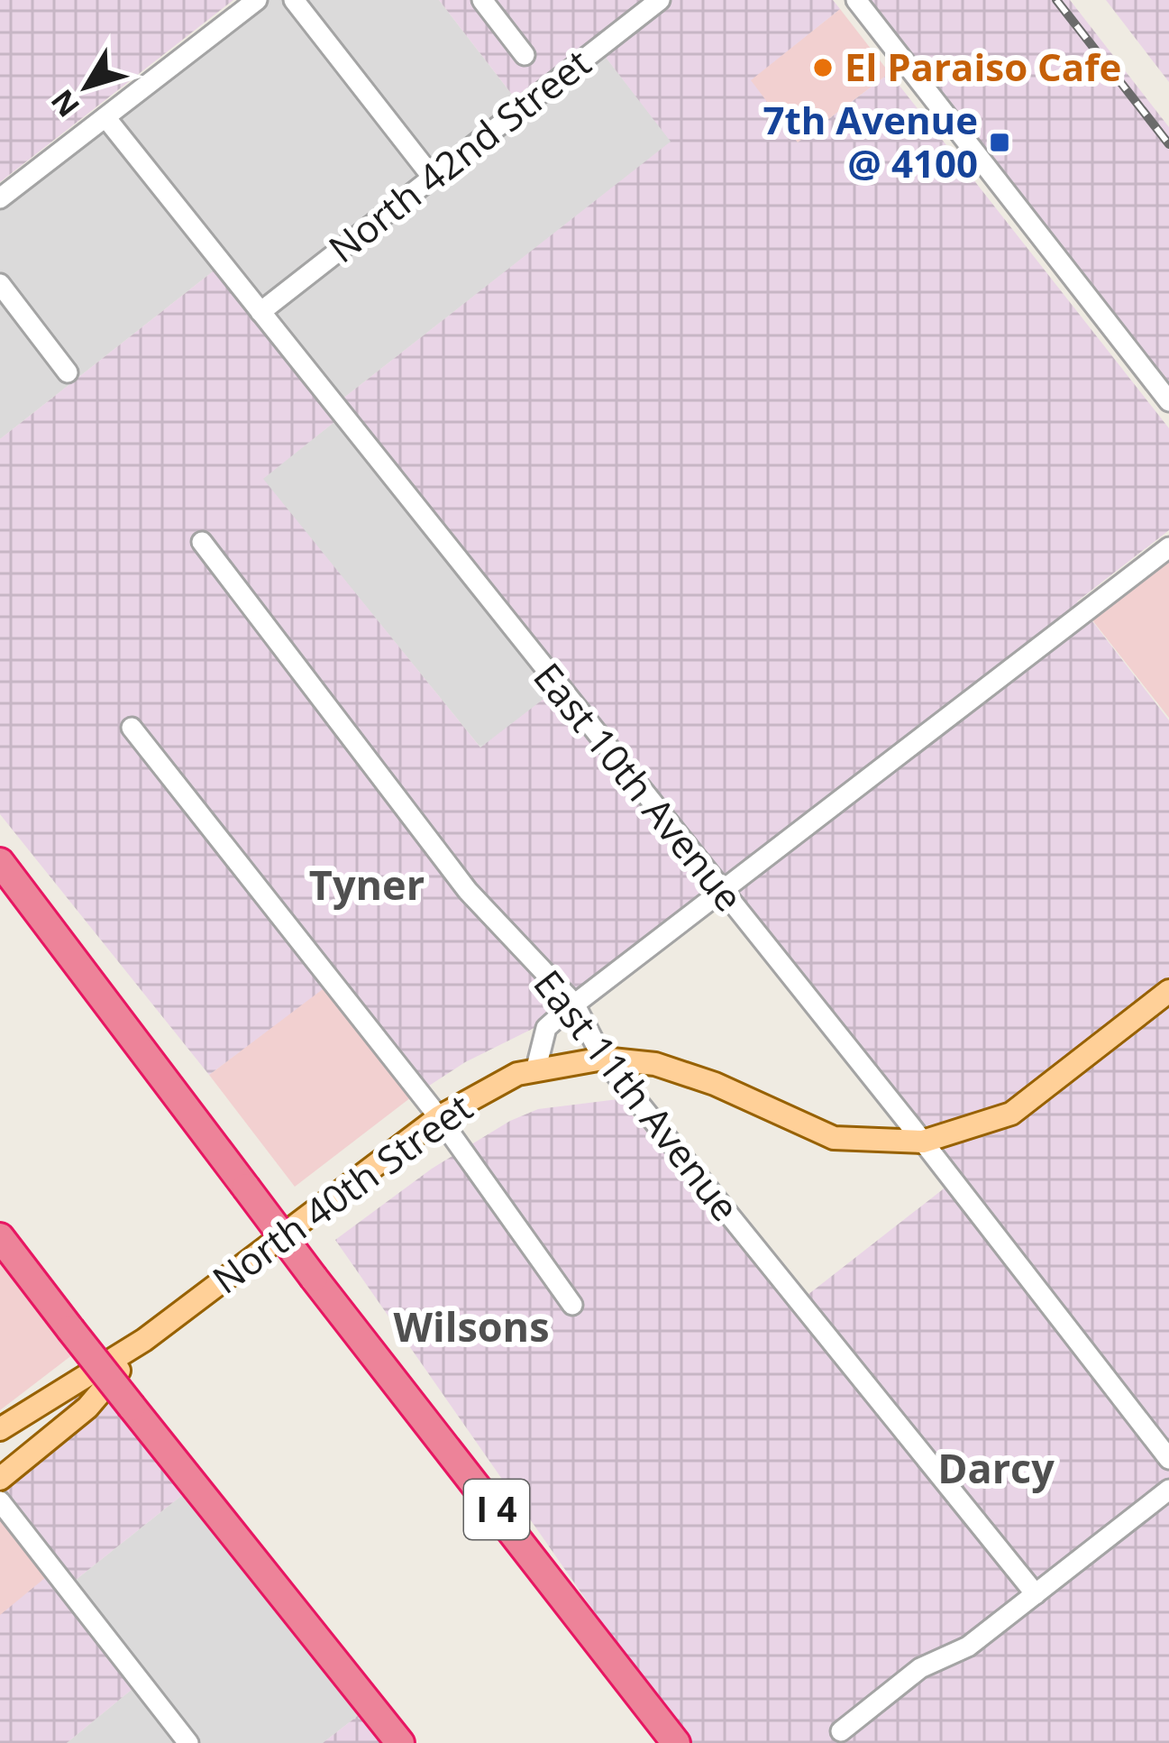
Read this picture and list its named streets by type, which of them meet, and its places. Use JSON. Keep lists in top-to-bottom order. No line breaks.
{"streets":{"highway":["I 4"],"main road":["North 40th Street"],"street":["North 42nd Street","East 10th Avenue","East 11th Avenue"]},"crossings":[["North 42nd Street","East 10th Avenue"],["East 10th Avenue","North 40th Street"],["East 11th Avenue","North 40th Street"]],"districts":["Tyner","Wilsons","Darcy"],"places":{"other":["El Paraiso Cafe"],"transit":["7th Avenue @ 4100"]},"north":"bottom left"}
